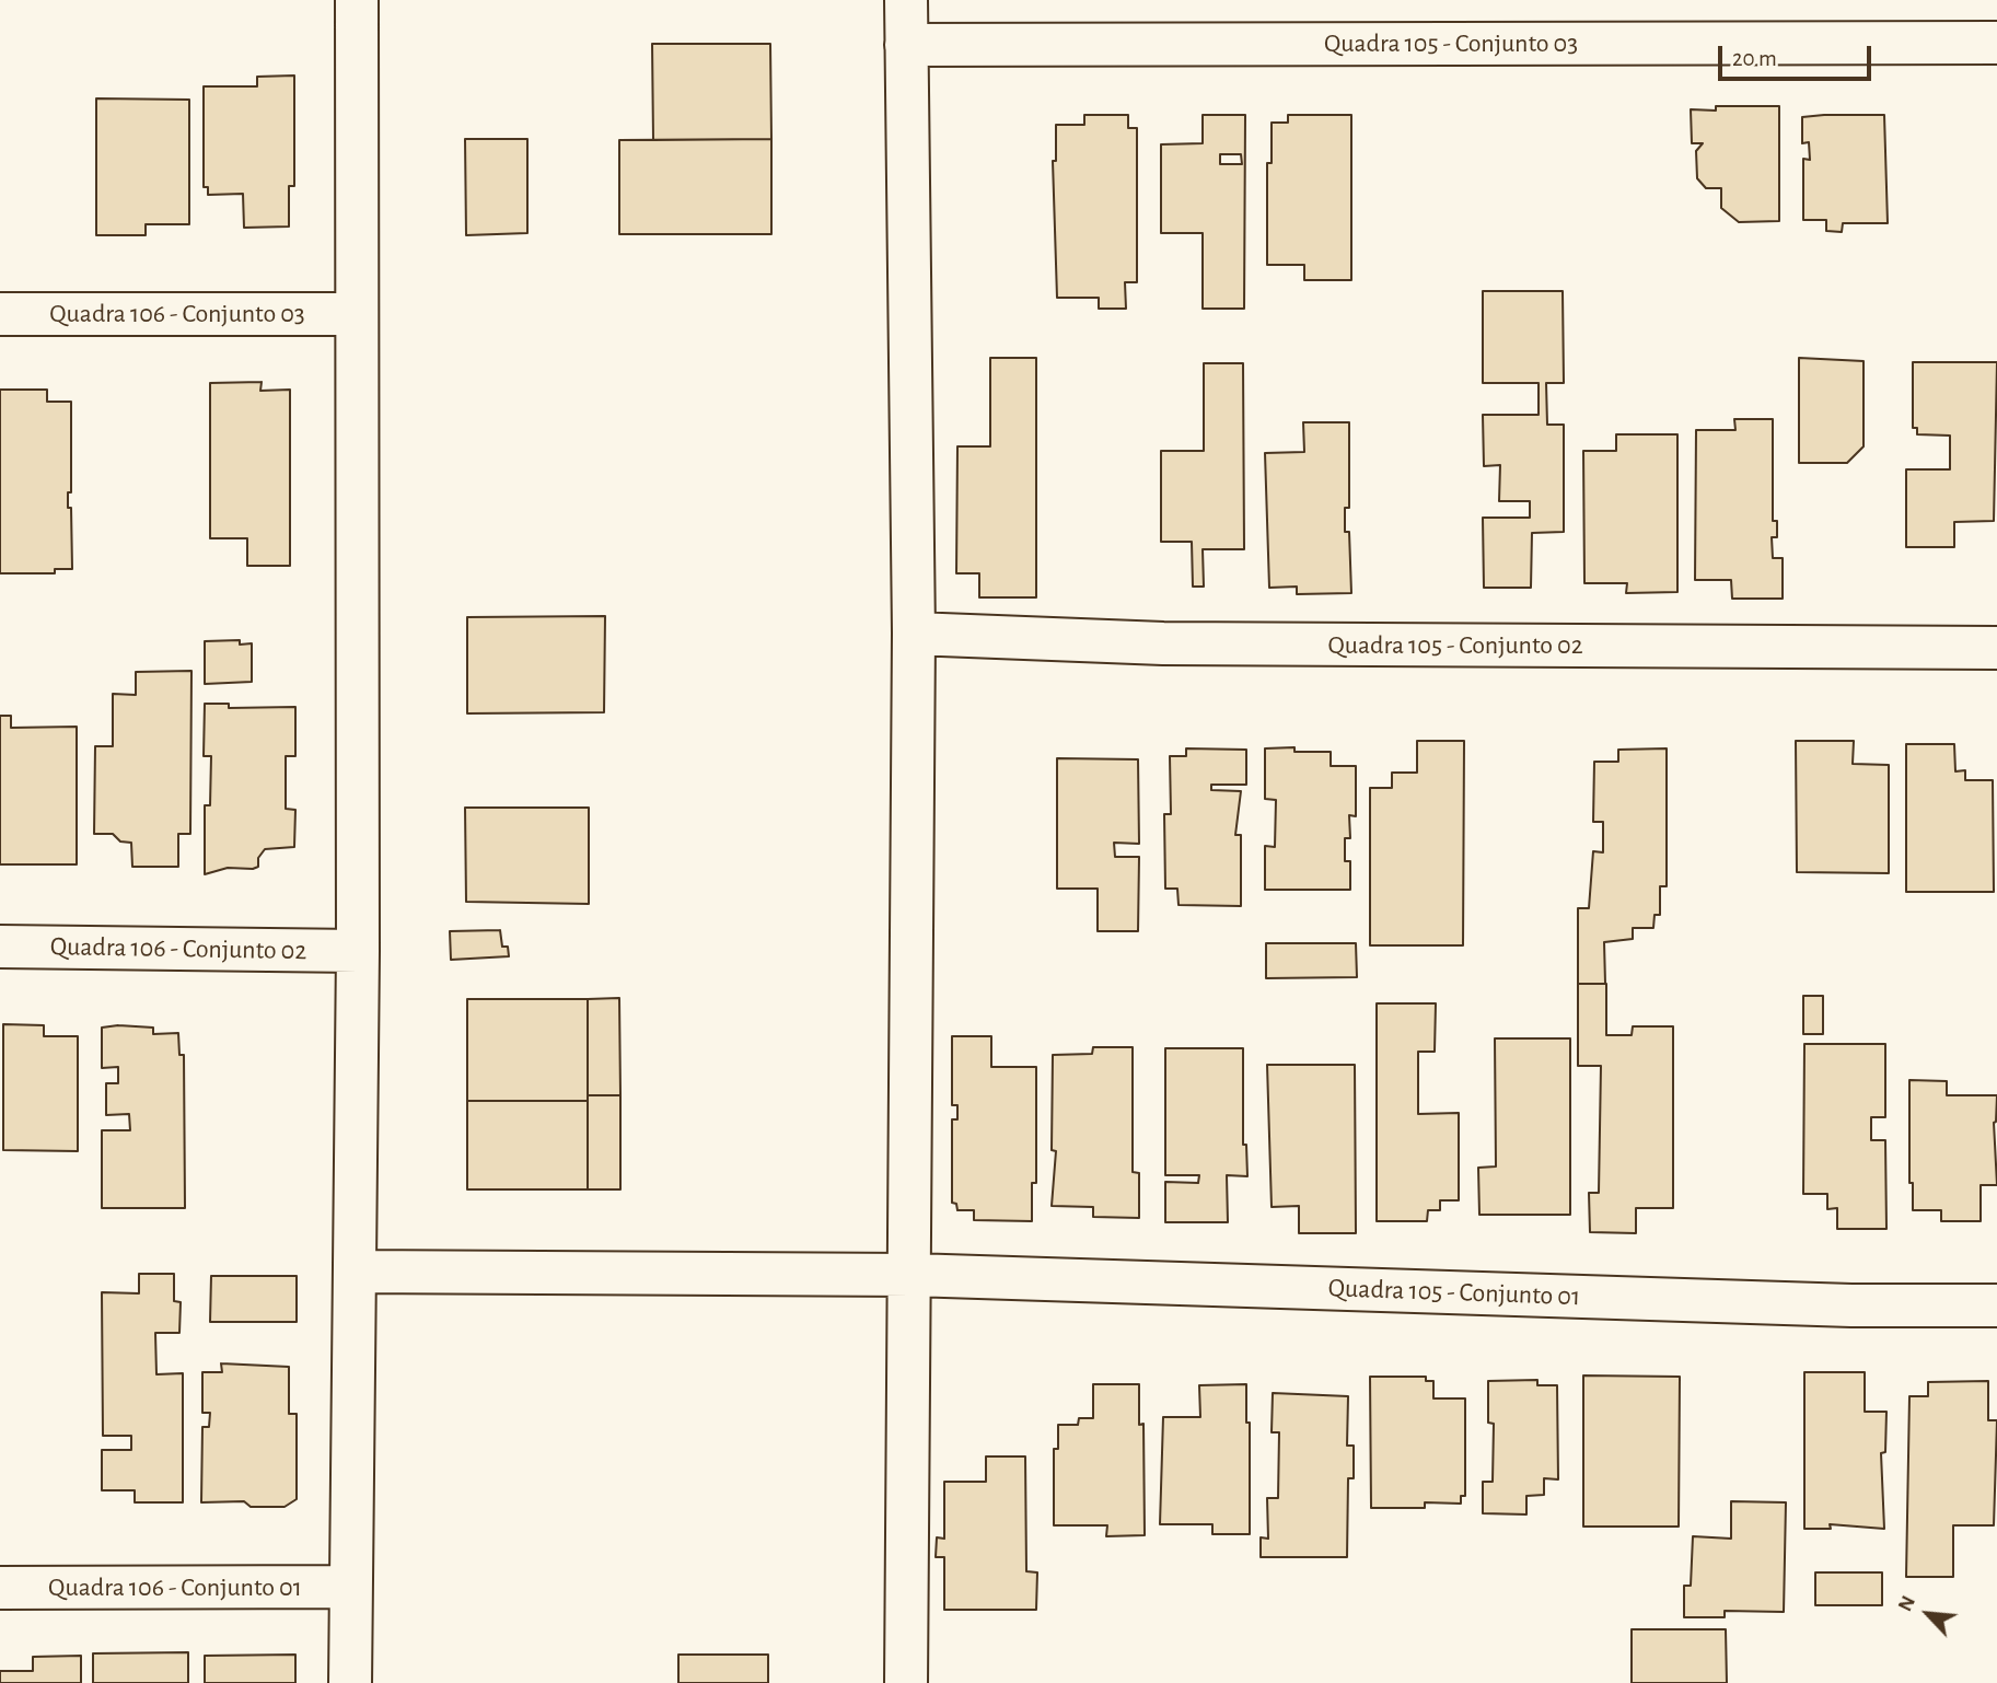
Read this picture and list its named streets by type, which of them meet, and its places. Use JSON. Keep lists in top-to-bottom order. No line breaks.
{"streets":{"street":["Quadra 105 - Conjunto 03","Quadra 106 - Conjunto 03","Quadra 105 - Conjunto 02","Quadra 106 - Conjunto 02","Quadra 105 - Conjunto 01","Quadra 106 - Conjunto 01"]},"scale_bar":"20 m","north":"top left"}
